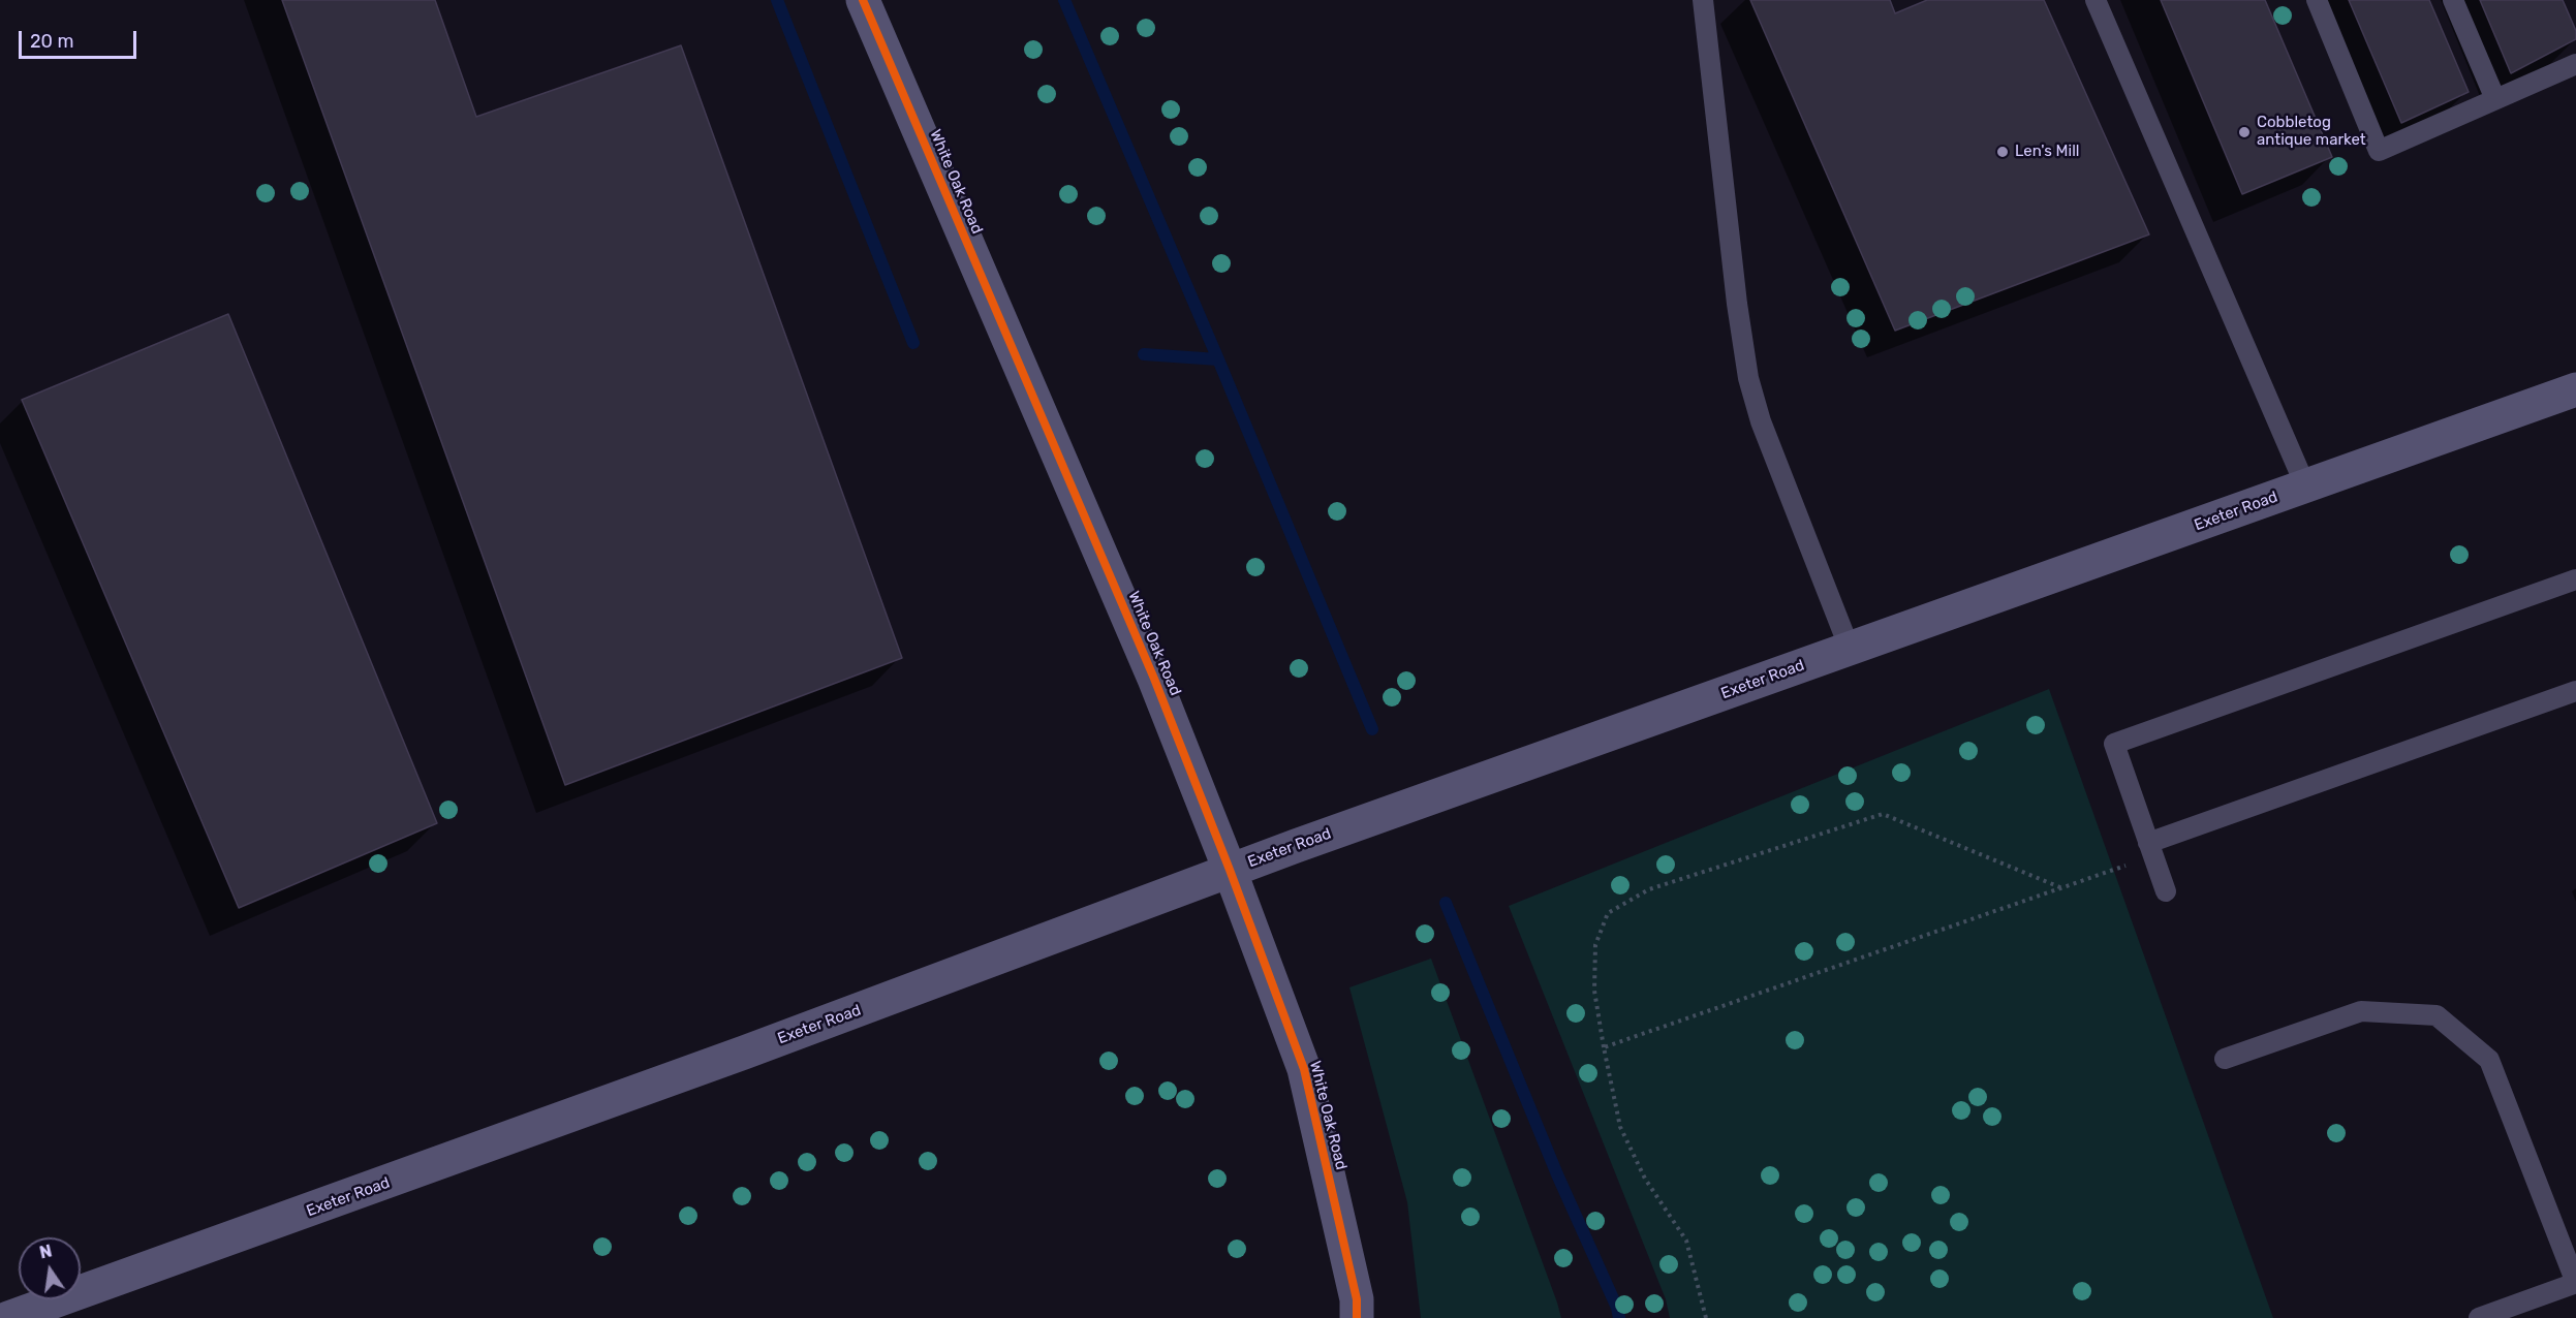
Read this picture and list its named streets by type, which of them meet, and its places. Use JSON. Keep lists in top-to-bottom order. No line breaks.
{"streets":{"main road":["White Oak Road","Exeter Road"]},"crossings":[["White Oak Road","Exeter Road"]],"places":["Cobbletog antique market","Len's Mill"],"scale_bar":"20 m","north":"top"}
